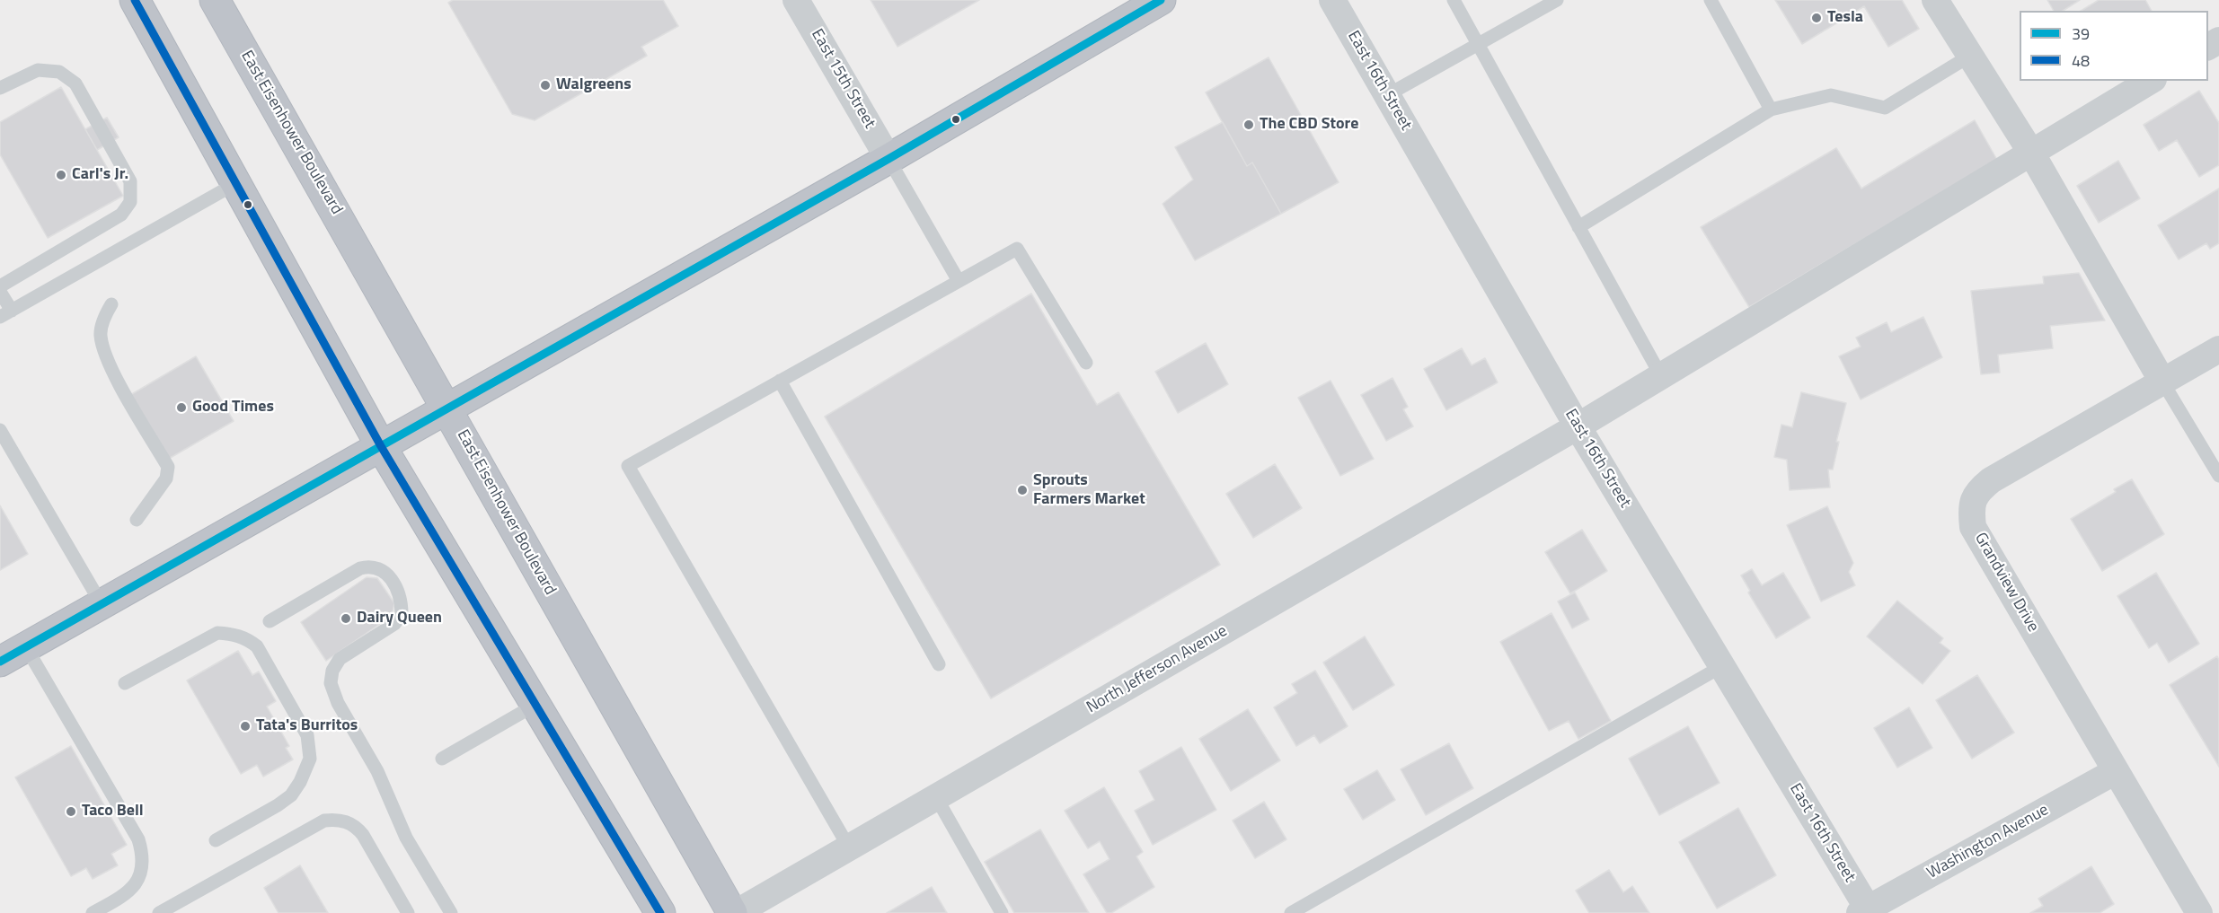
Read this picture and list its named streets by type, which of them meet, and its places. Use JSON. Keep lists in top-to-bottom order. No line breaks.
{"streets":{"highway":["East Eisenhower Boulevard"],"street":["East 15th Street","East 16th Street","Grandview Drive","North Jefferson Avenue","Washington Avenue"]},"crossings":[["East 16th Street","North Jefferson Avenue"],["East 16th Street","Washington Avenue"],["East Eisenhower Boulevard","North Jefferson Avenue"],["Grandview Drive","Washington Avenue"]],"places":["Tesla","Walgreens","The CBD Store","Carl's Jr.","Good Times","Sprouts Farmers Market","Dairy Queen","Tata's Burritos","Taco Bell"],"lines":["transit line 39","transit line 48"],"legend":["39","48"]}
